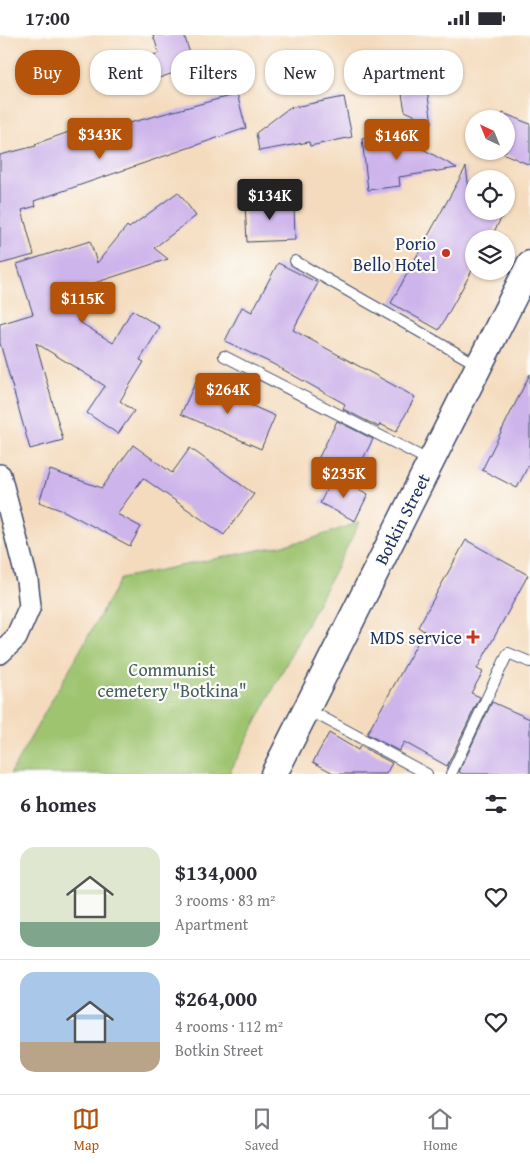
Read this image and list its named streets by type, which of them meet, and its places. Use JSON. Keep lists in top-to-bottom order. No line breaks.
{"streets":{"street":["Botkin Street"]},"parks":["Communist cemetery \"Botkina\""],"places":{"other":["Porio Bello Hotel"],"health":["MDS service"]},"north":"top left","page":{"status":"17:00","chip":["Buy","Rent","Filters","New","Apartment"],"price":["$343K","$146K","$134K","$115K","$264K","$235K"],"heading":"6 homes","list":[{"name":"$134,000","note":"3 rooms · 83 m² · Apartment"},{"name":"$264,000","note":"4 rooms · 112 m² · Botkin Street"}],"tabs":["Map","Saved","Home"]}}
